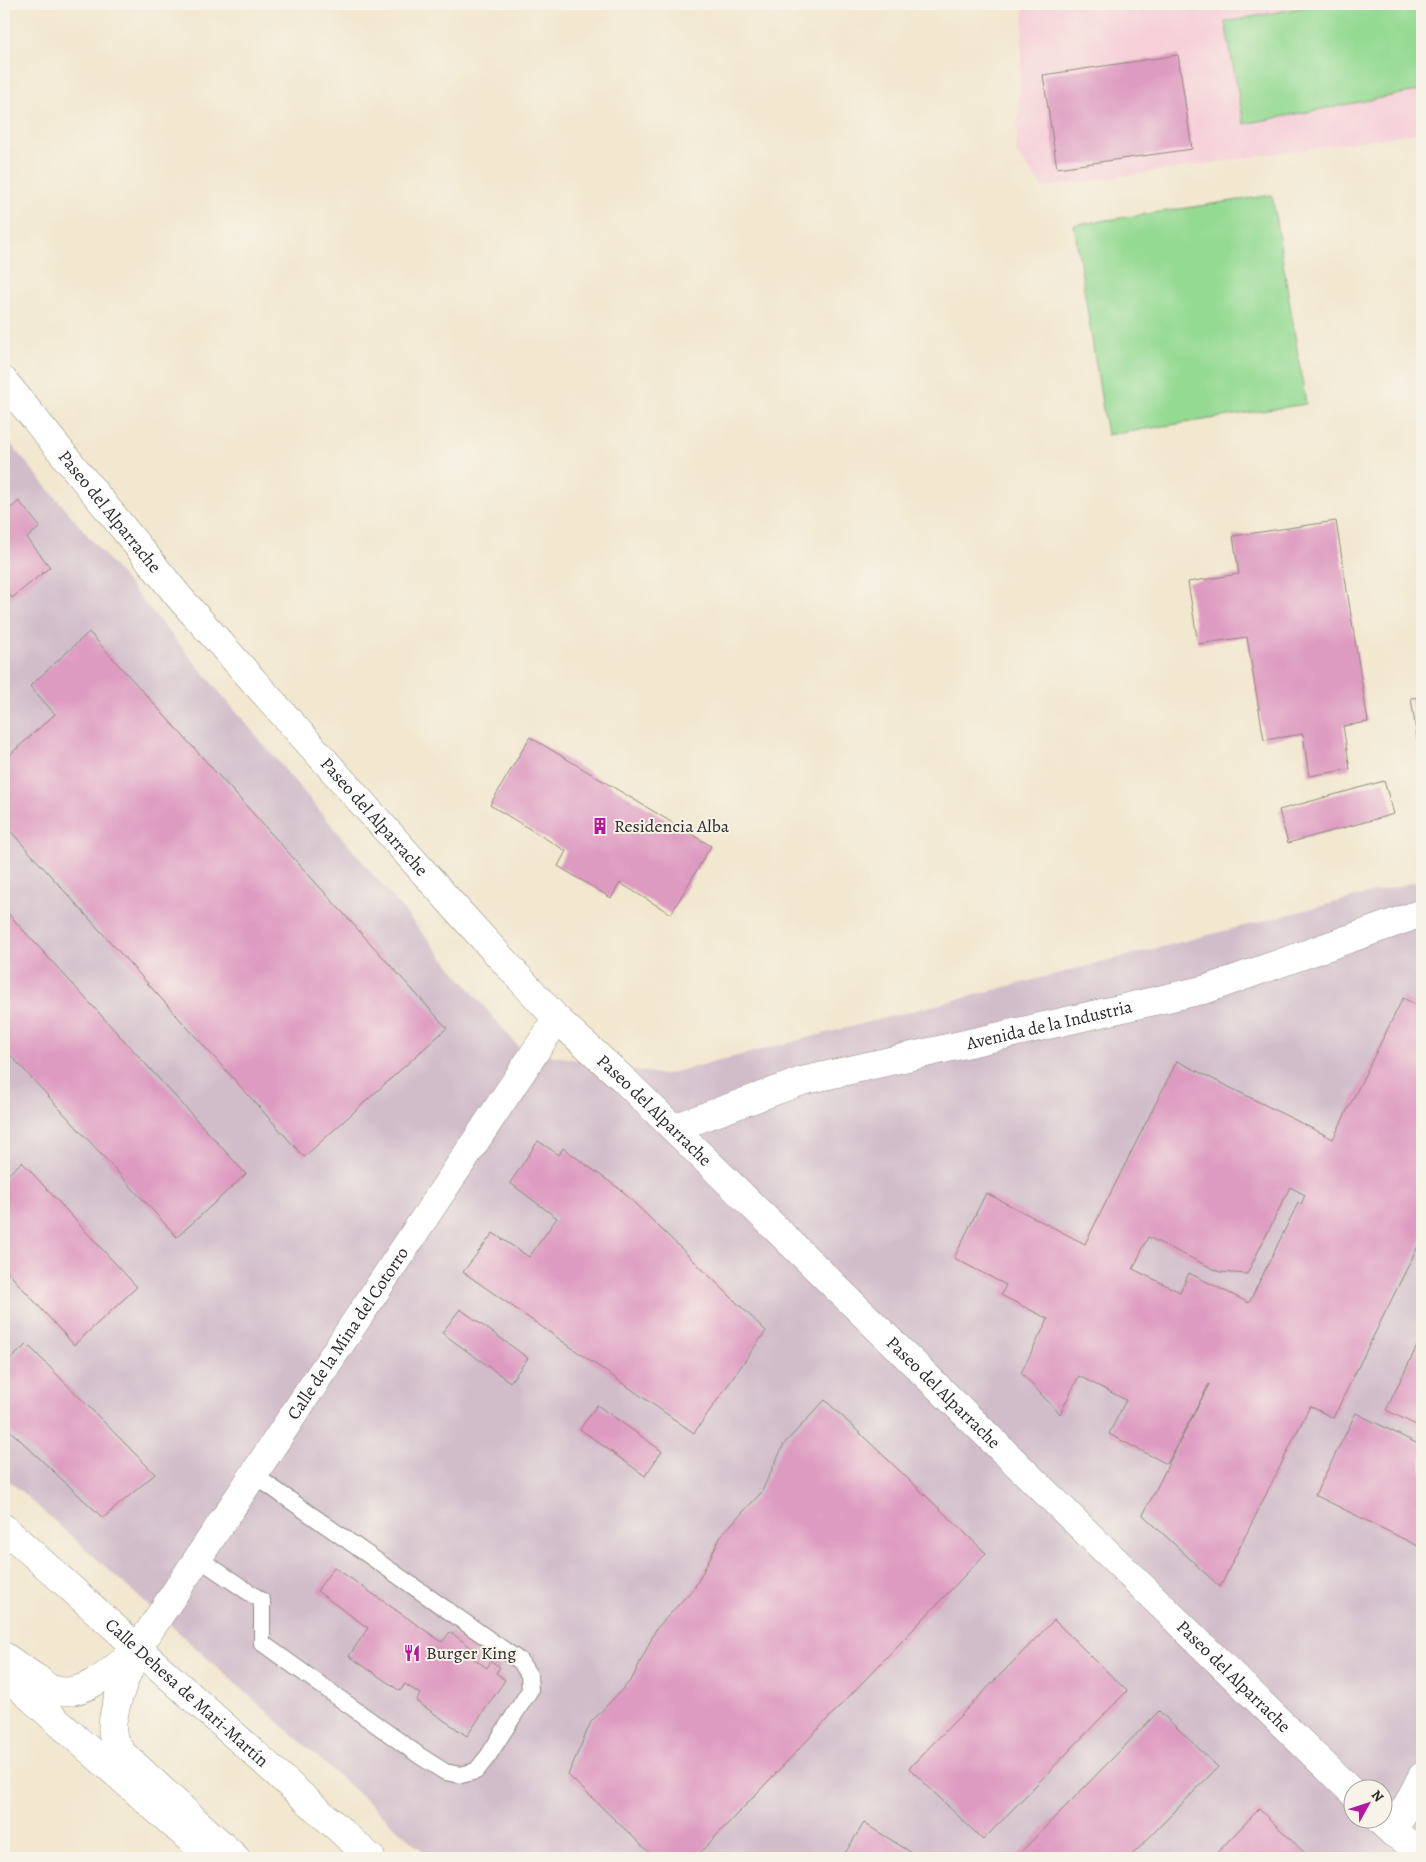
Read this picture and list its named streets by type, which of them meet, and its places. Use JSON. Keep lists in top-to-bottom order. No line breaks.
{"streets":{"main road":["Paseo del Alparrache","Avenida de la Industria","Calle de la Mina del Cotorro","Calle Dehesa de Mari-Martín"]},"crossings":[["Paseo del Alparrache","Avenida de la Industria"],["Paseo del Alparrache","Calle de la Mina del Cotorro"],["Calle de la Mina del Cotorro","Calle Dehesa de Mari-Martín"]],"places":{"building":["Residencia Alba"],"restaurant":["Burger King"]},"north":"top right"}
